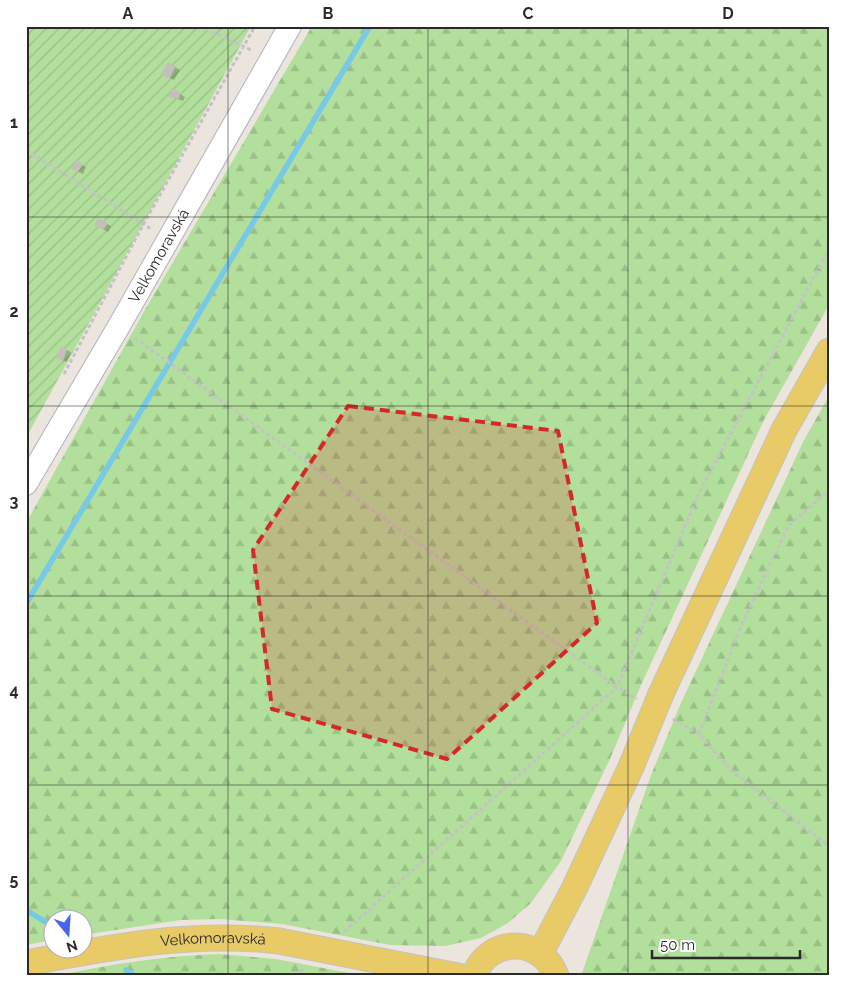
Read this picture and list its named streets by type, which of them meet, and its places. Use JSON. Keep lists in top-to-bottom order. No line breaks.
{"streets":{"main road":["Velkomoravská"]},"scale_bar":"50 m","north":"bottom","grid":{"columns":["A","B","C","D"],"rows":["1","2","3","4","5"]}}
